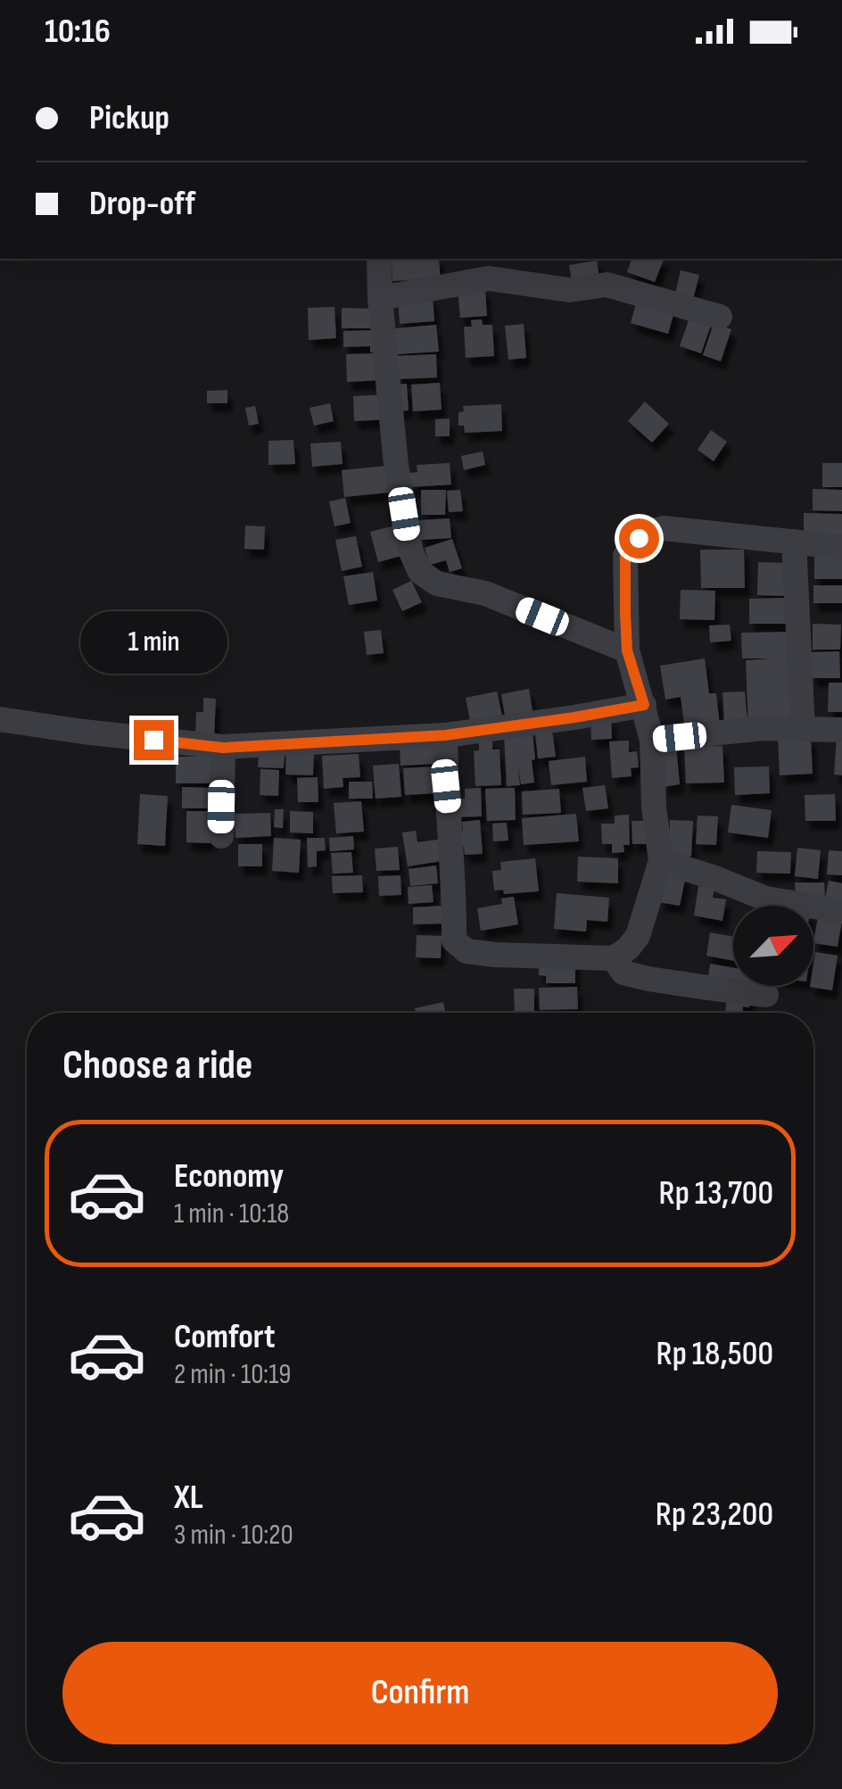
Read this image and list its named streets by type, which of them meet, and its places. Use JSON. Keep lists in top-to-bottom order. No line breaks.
{"north":"top right","page":{"status":"10:16","banner":["Pickup","Drop-off"],"bubble":"1 min","heading":"Choose a ride","list":[{"name":"Economy","note":"1 min · 10:18","value":"Rp 13,700"},{"name":"Comfort","note":"2 min · 10:19","value":"Rp 18,500"},{"name":"XL","note":"3 min · 10:20","value":"Rp 23,200"}],"buttons":"Confirm"}}
